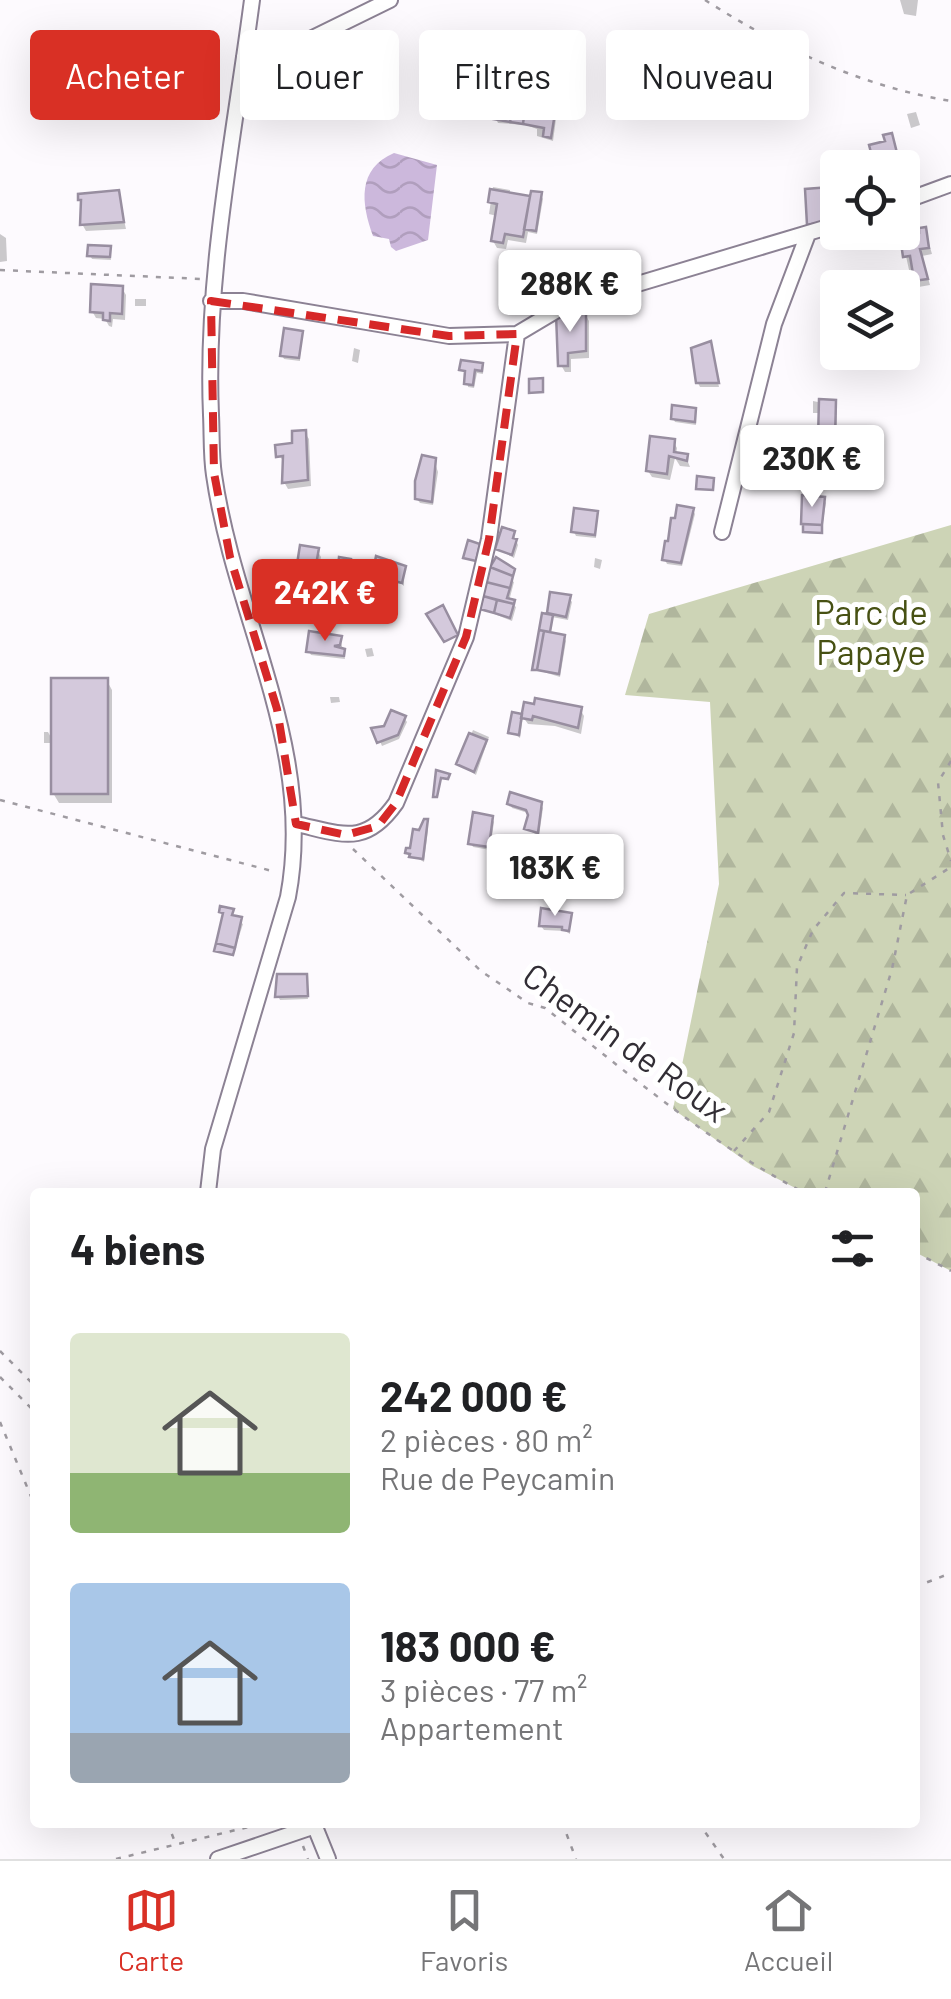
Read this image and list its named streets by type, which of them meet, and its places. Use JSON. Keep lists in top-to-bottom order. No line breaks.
{"streets":{"path":["Chemin de Roux"]},"parks":["Parc de Papaye"],"page":{"chip":["Acheter","Louer","Filtres","Nouveau"],"price":["288K €","230K €","242K €","183K €"],"heading":"4 biens","list":[{"name":"242 000 €","note":"2 pièces · 80 m² · Rue de Peycamin"},{"name":"183 000 €","note":"3 pièces · 77 m² · Appartement"}],"tabs":["Carte","Favoris","Accueil"]}}
